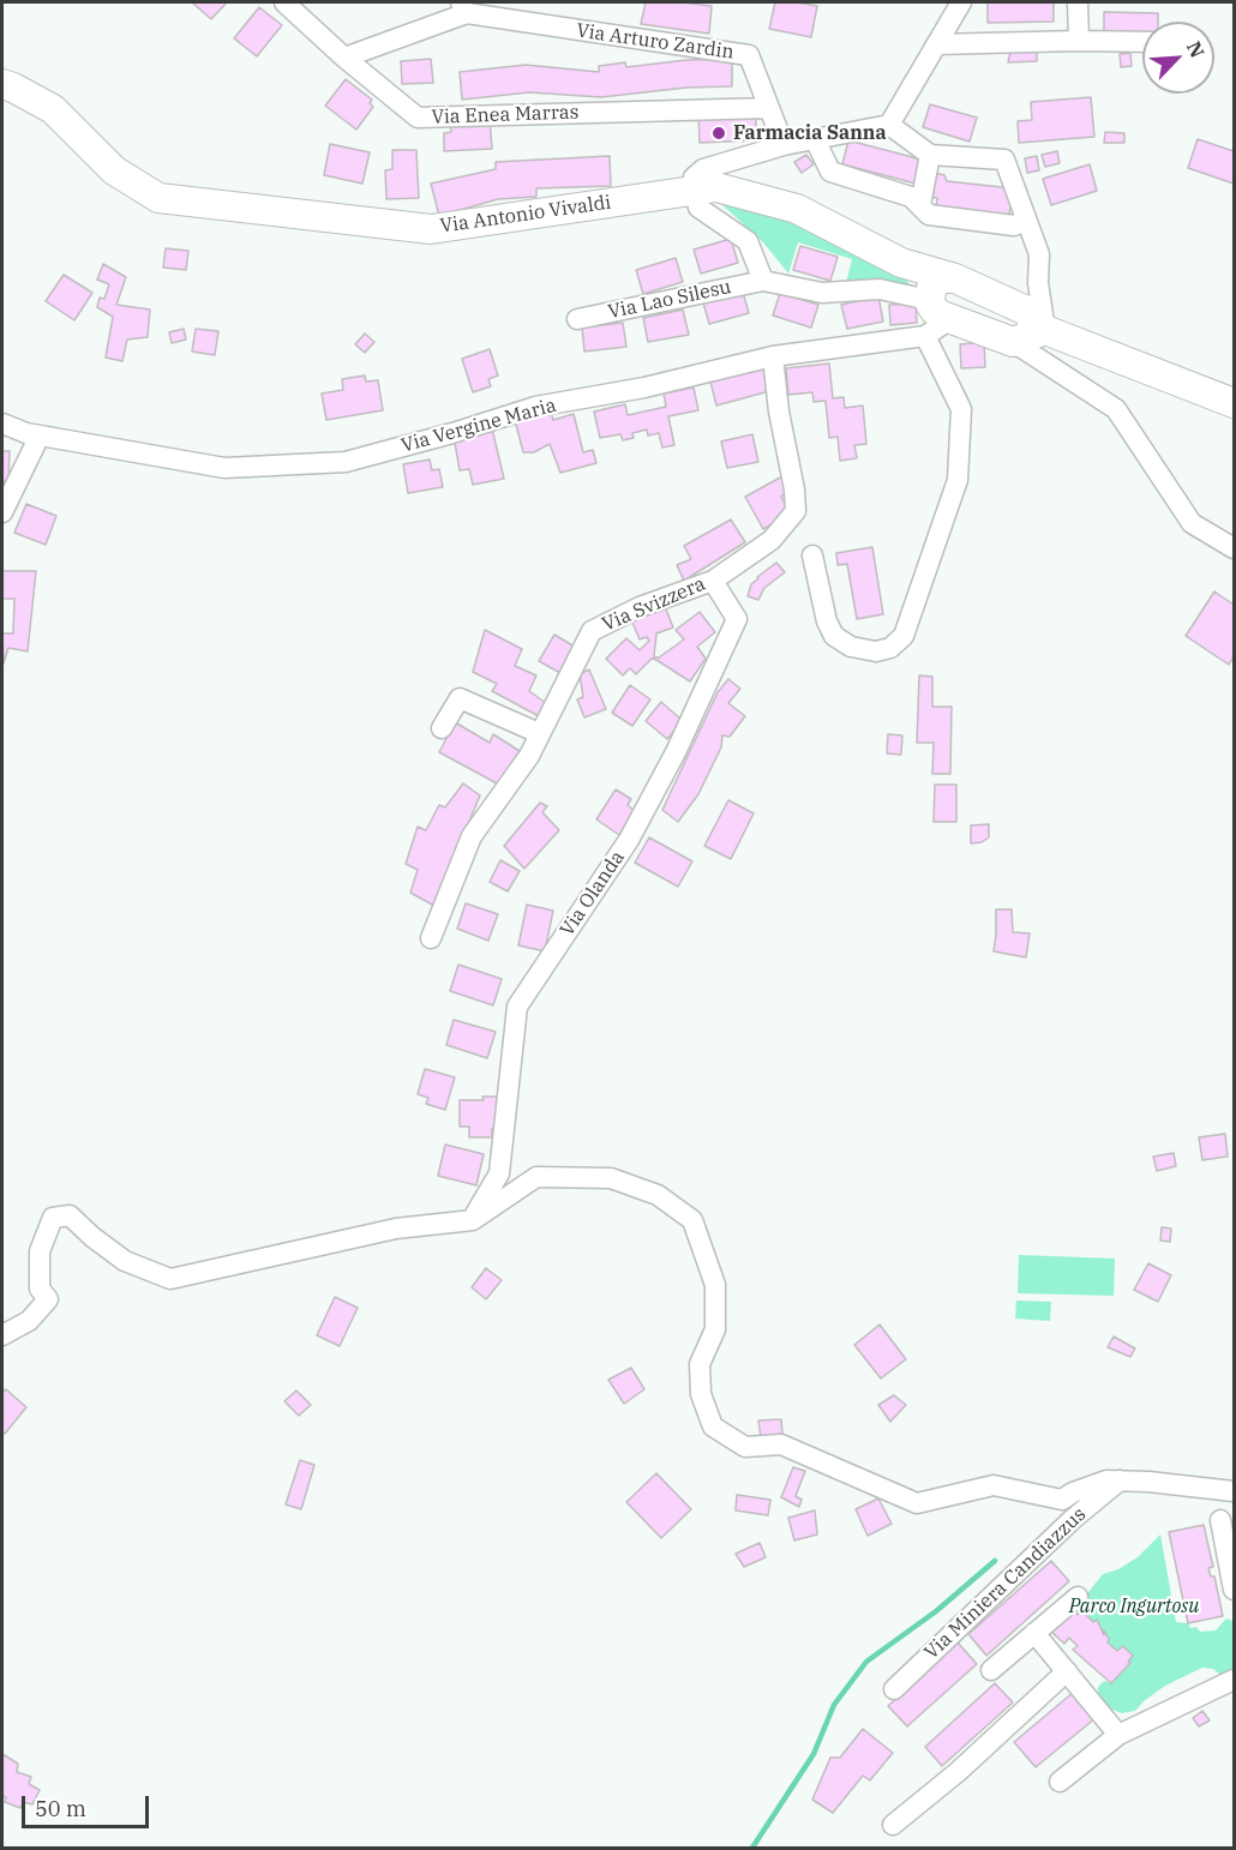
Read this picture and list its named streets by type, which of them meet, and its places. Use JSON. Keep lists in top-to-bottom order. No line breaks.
{"streets":{"main road":["Via Antonio Vivaldi"],"street":["Via Arturo Zardin","Via Enea Marras","Via Lao Silesu","Via Vergine Maria","Via Svizzera","Via Olanda","Via Miniera Candiazzus"]},"crossings":[["Via Arturo Zardin","Via Enea Marras"],["Via Antonio Vivaldi","Via Lao Silesu"],["Via Antonio Vivaldi","Via Vergine Maria"],["Via Lao Silesu","Via Vergine Maria"],["Via Vergine Maria","Via Svizzera"],["Via Svizzera","Via Olanda"]],"parks":["Parco Ingurtosu"],"places":["Farmacia Sanna"],"scale_bar":"50 m","north":"top right"}
